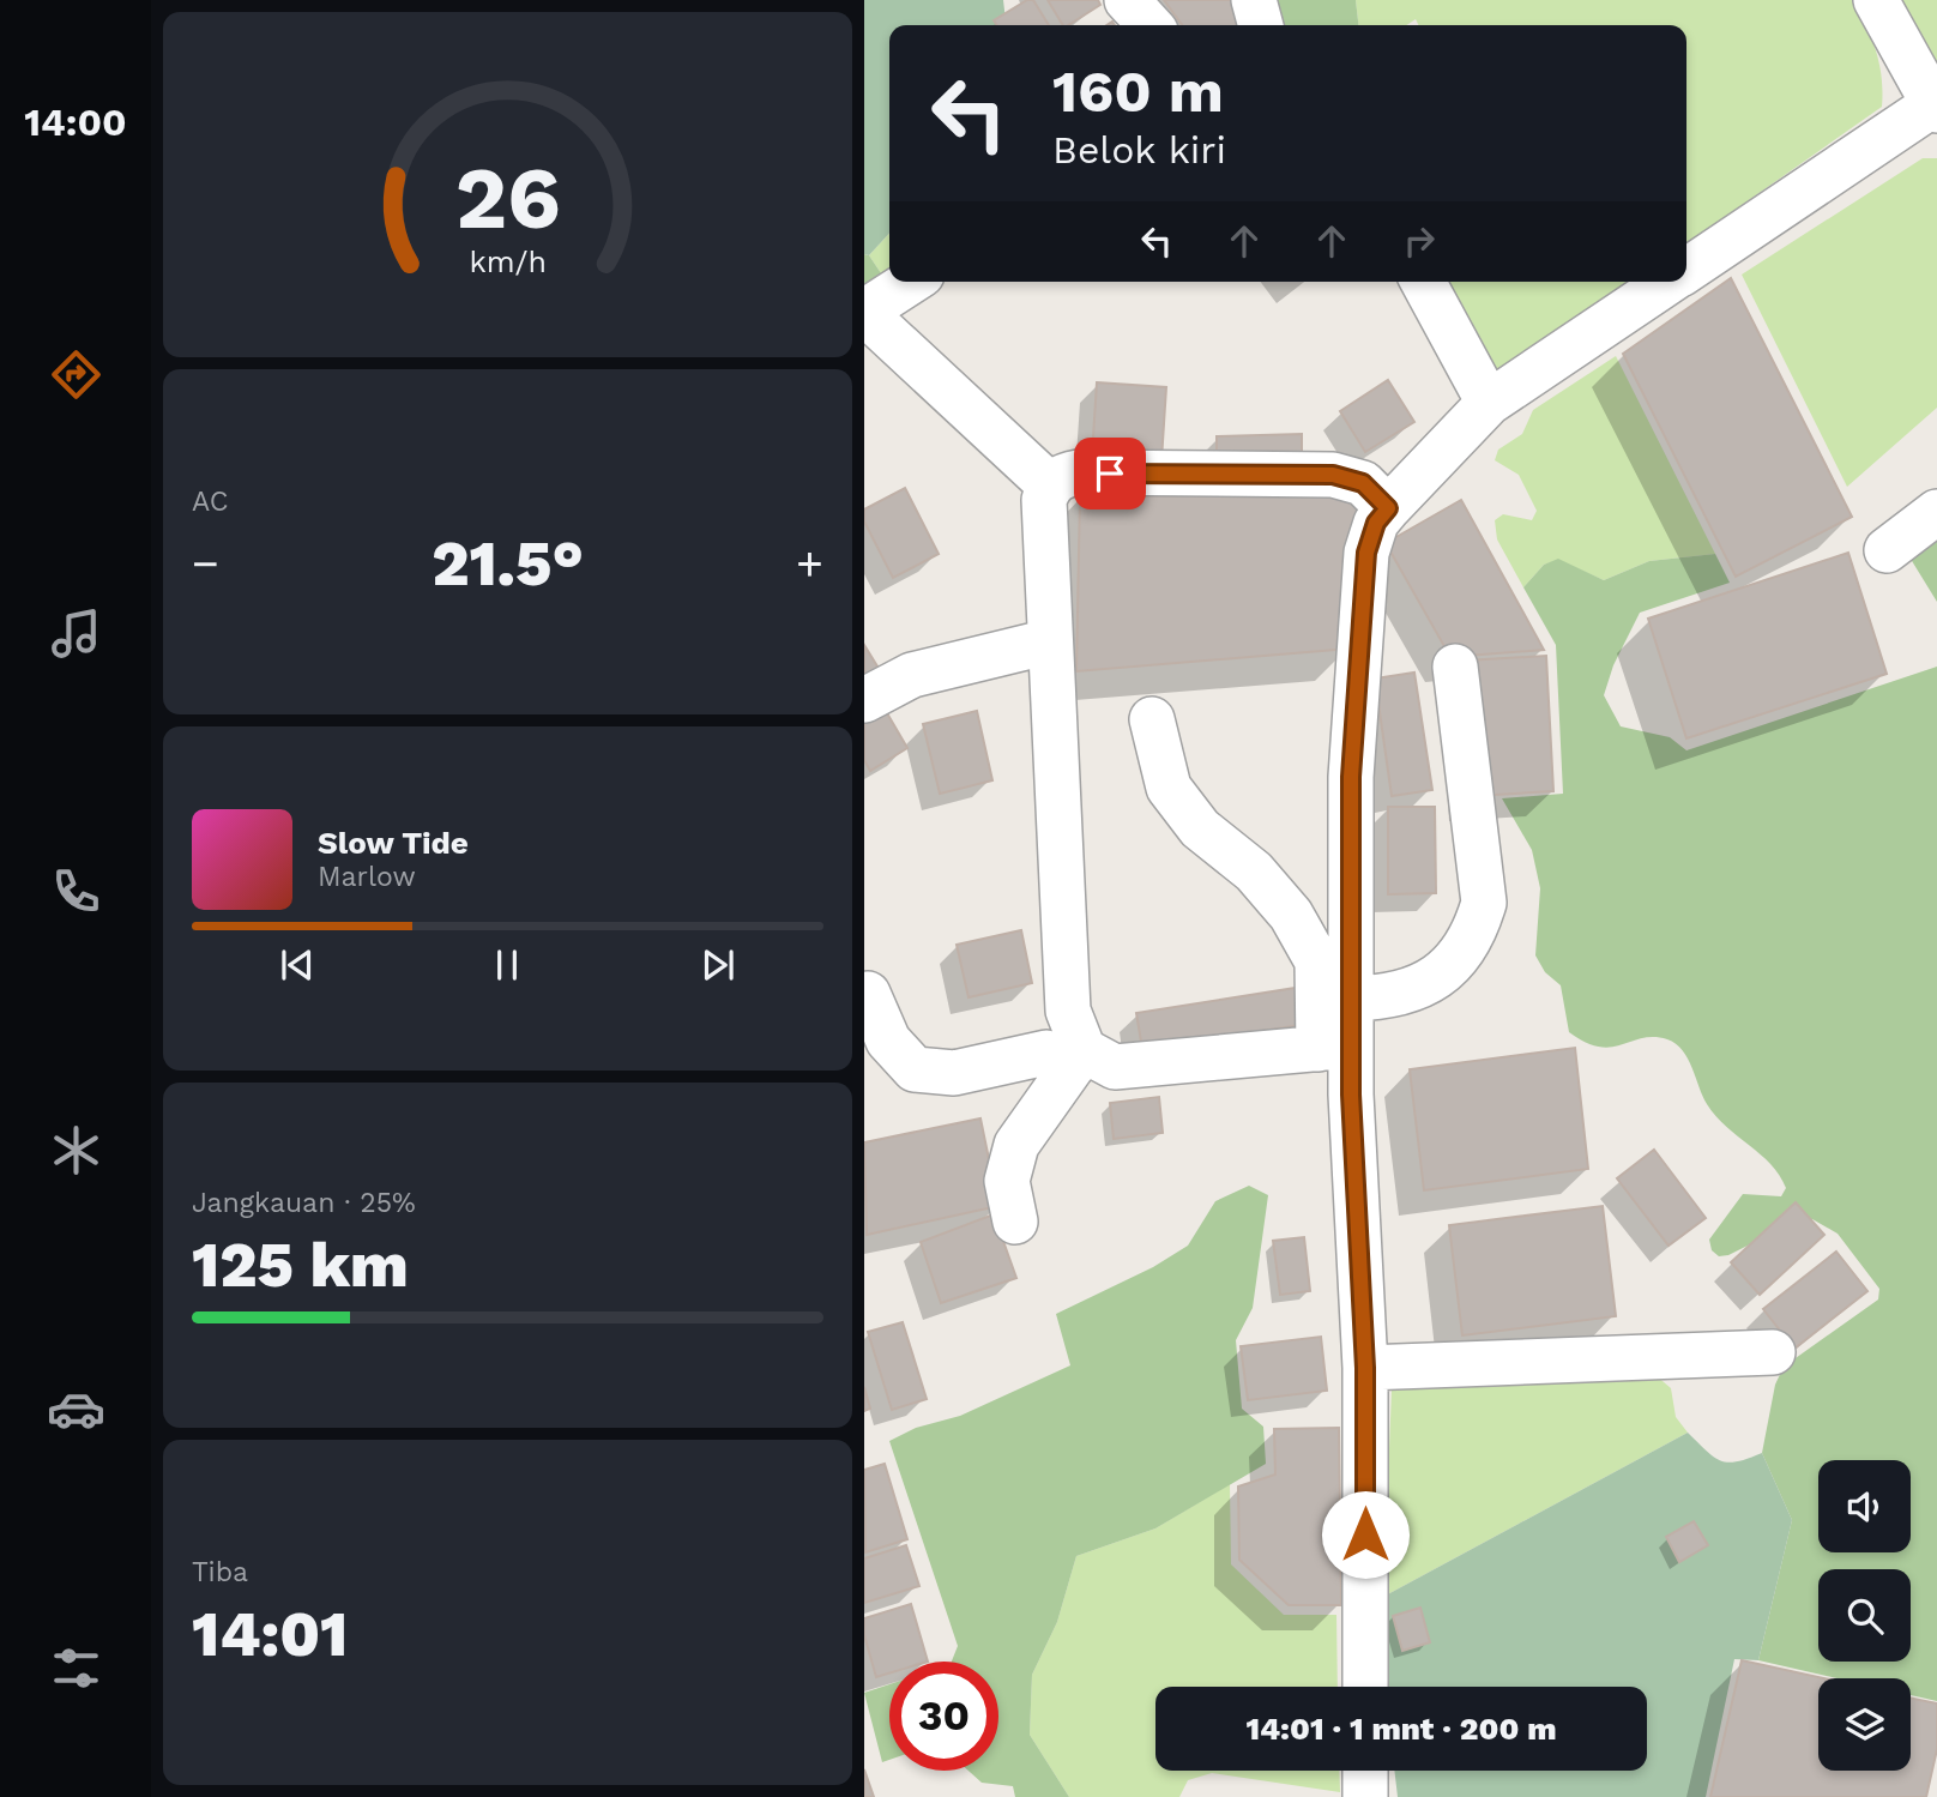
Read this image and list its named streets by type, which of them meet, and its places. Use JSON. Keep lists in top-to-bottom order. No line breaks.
{"page":{"tabs":"14:00","turn":["160 m","Belok kiri"],"tile":["AC",["Jangkauan · 25%","125 km"],["Tiba","14:01"]],"heat":["−","21.5°","+"],"song":["Slow Tide","Marlow"],"limit":"30","trip":"14:01 · 1 mnt · 200 m","gauge":["26","km/h"]}}
